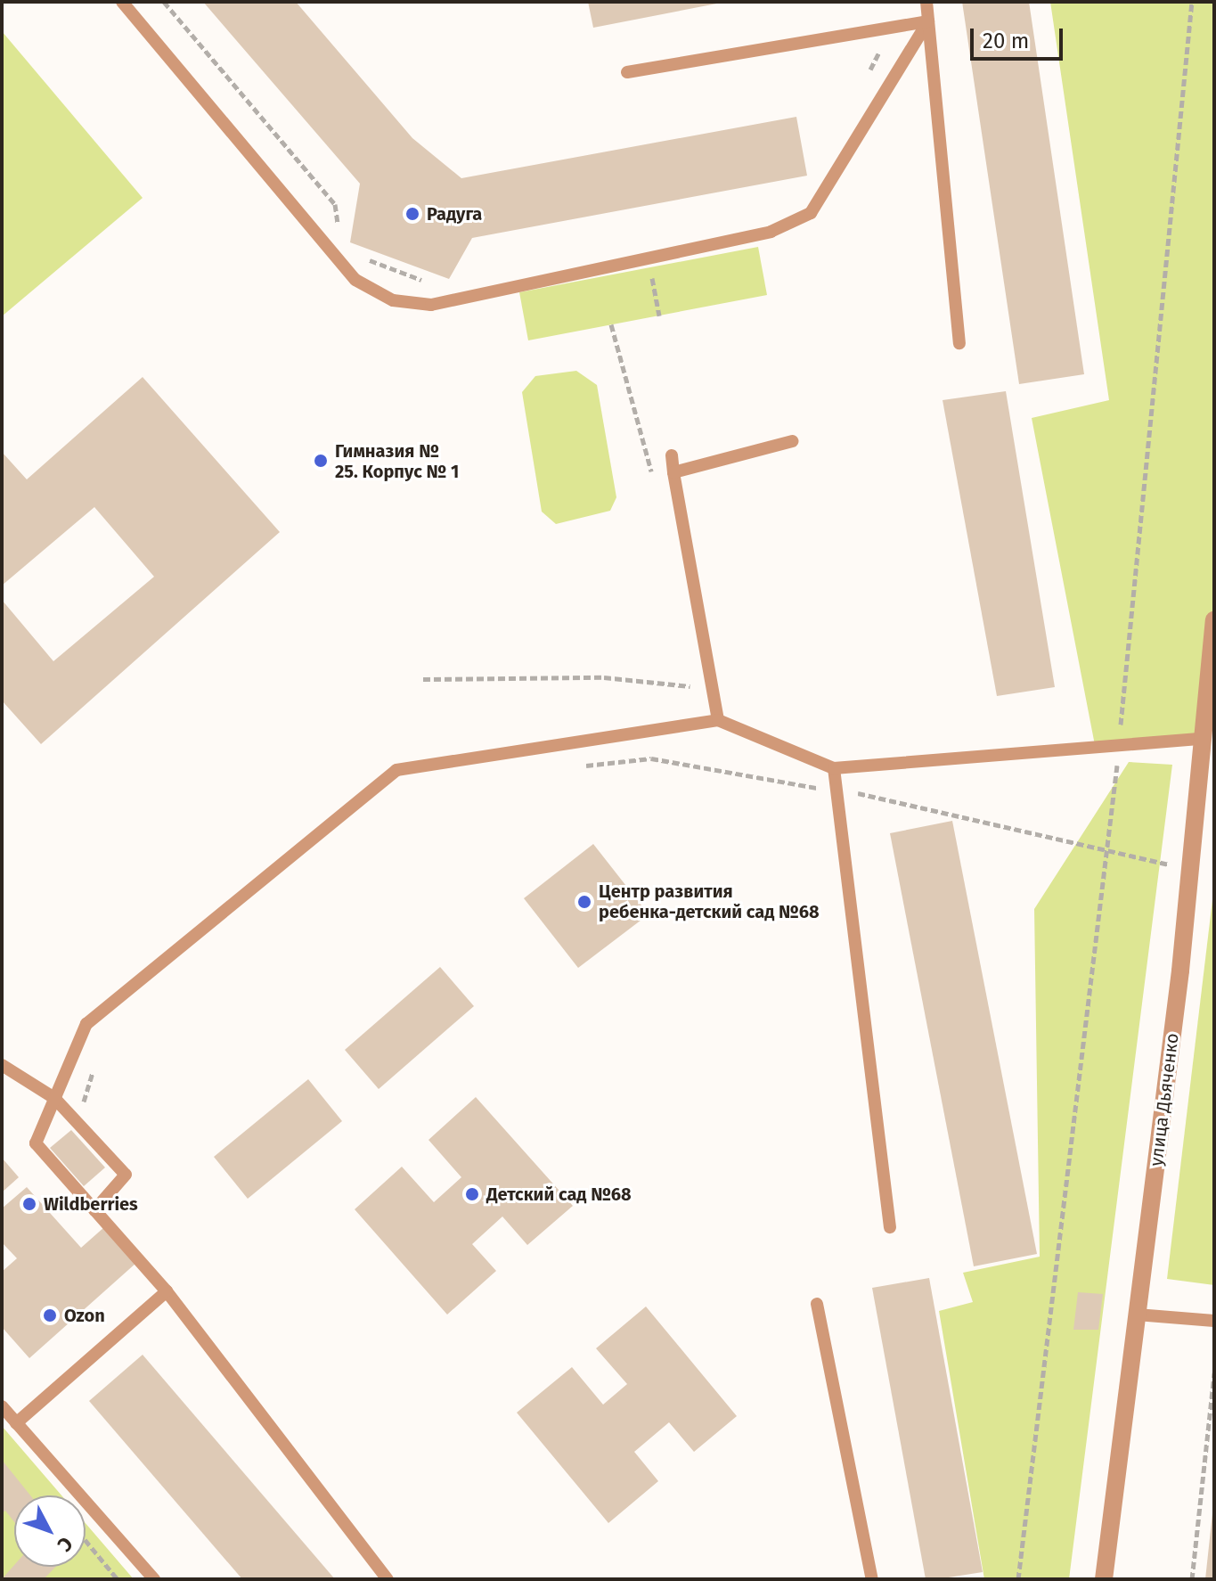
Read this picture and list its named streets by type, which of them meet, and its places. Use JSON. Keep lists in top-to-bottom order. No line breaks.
{"streets":{"street":["улица Дьяченко"]},"places":["Радуга","Гимназия № 25. Корпус № 1","Центр развития ребенка-детский сад №68","Детский сад №68","Wildberries","Ozon"],"scale_bar":"20 m","north":"bottom right"}
